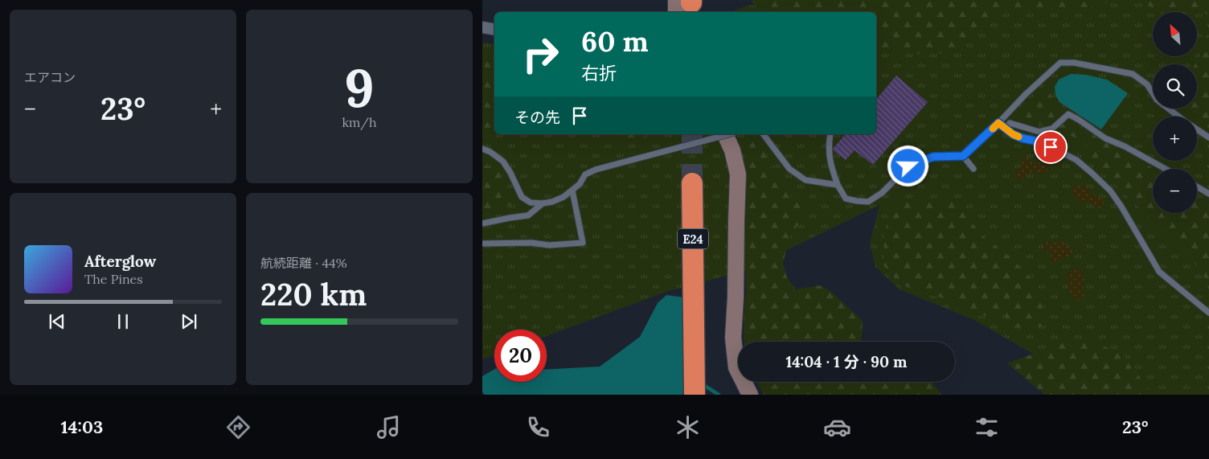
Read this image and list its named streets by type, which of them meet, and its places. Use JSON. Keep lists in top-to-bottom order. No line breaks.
{"streets":{"highway":["E24"]},"north":"top left","page":{"tile":["エアコン",["9","km/h"],["航続距離 · 44%","220 km"]],"map_buttons":["+","−"],"turn":["60 m","右折"],"heat":["−","23°","+"],"then":"その先","song":["Afterglow","The Pines"],"limit":"20","trip":"14:04 · 1 分 · 90 m","tabs":["14:03","23°"]}}
